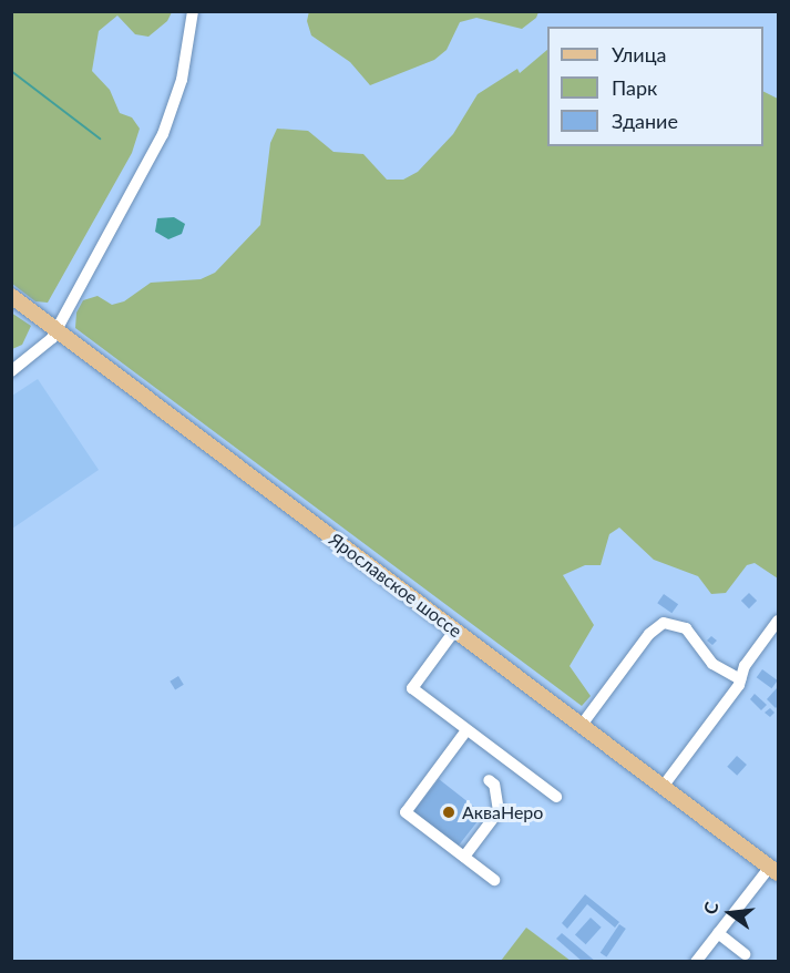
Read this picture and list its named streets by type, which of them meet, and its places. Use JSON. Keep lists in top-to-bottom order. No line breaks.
{"streets":{"main road":["Ярославское шоссе"]},"places":["АкваНеро"],"legend":["Улица","Парк","Здание"],"north":"left"}
